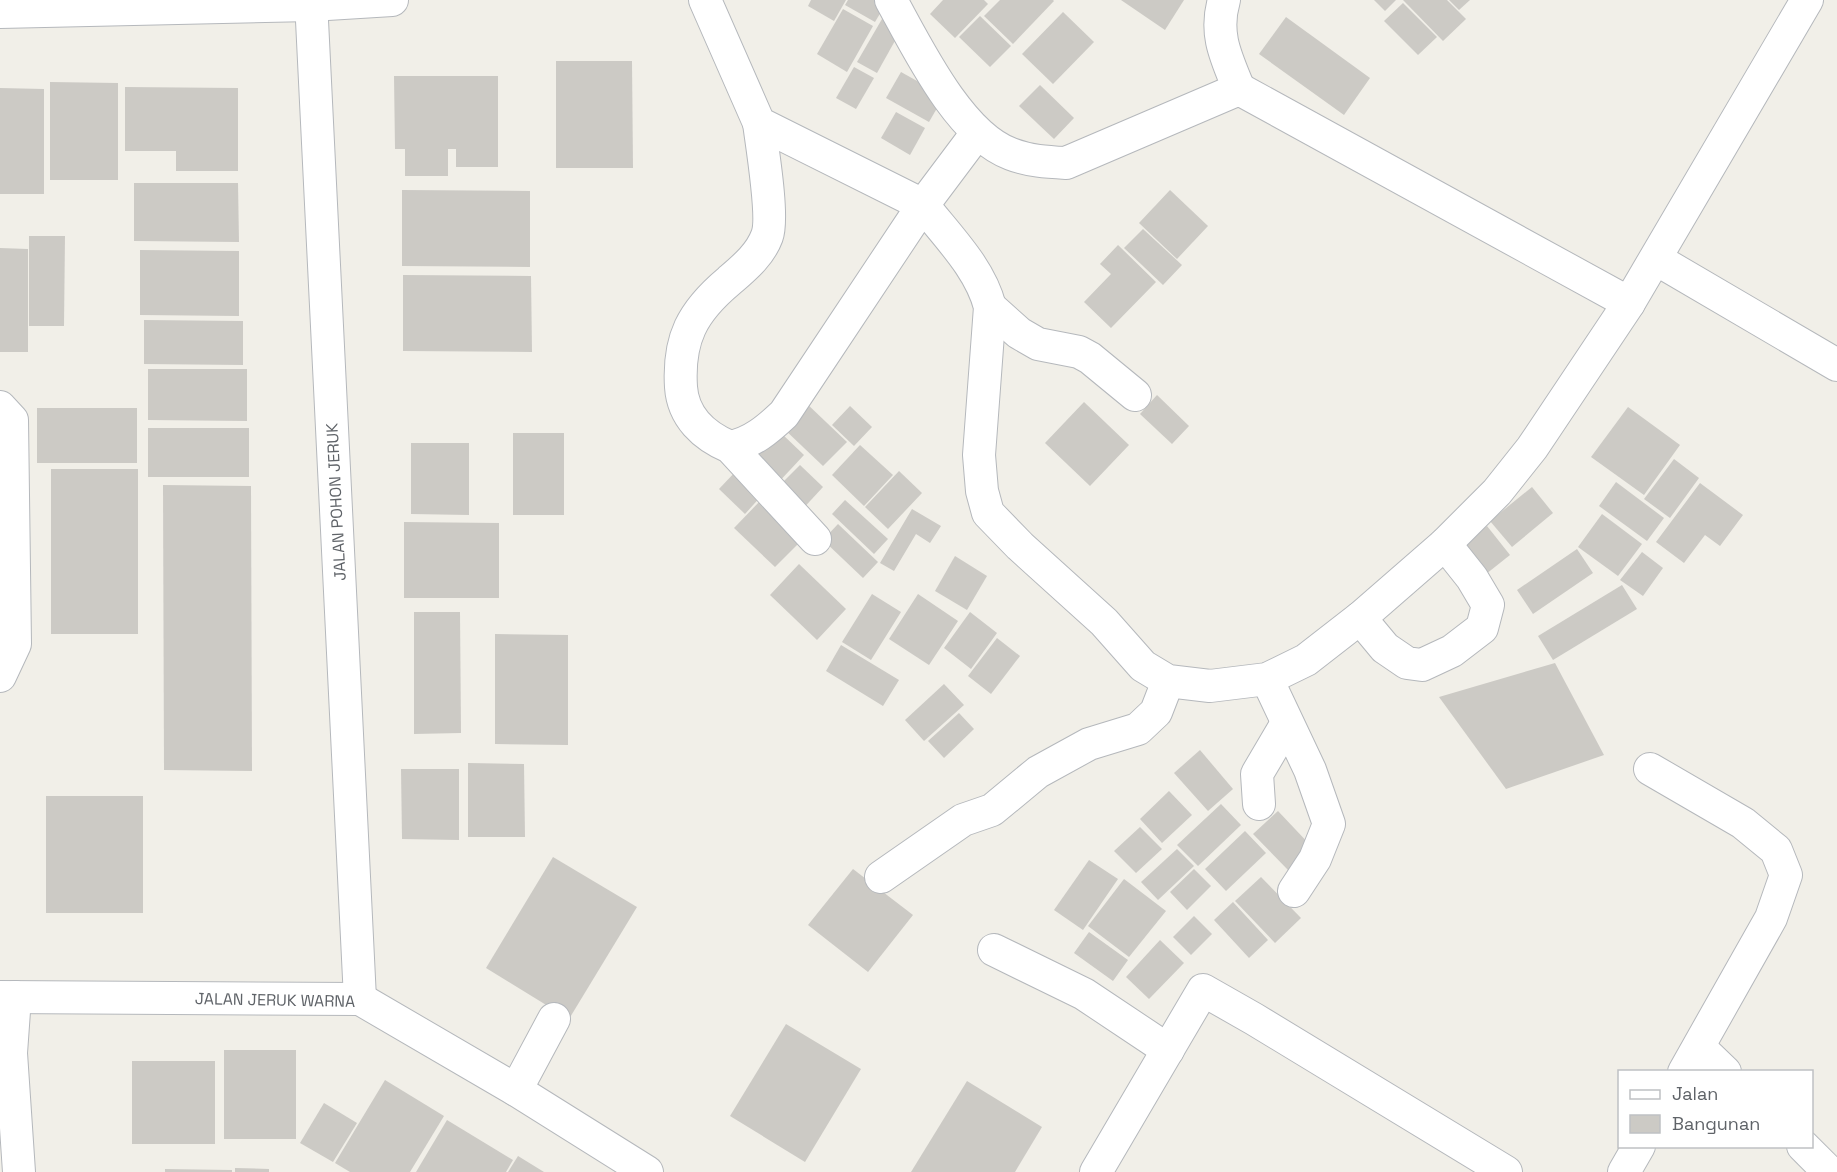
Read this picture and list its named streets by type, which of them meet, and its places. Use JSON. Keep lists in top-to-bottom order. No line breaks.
{"streets":{"street":["JALAN POHON JERUK","JALAN JERUK WARNA"]},"crossings":[["JALAN POHON JERUK","JALAN JERUK WARNA"]],"legend":["Jalan","Bangunan"]}
